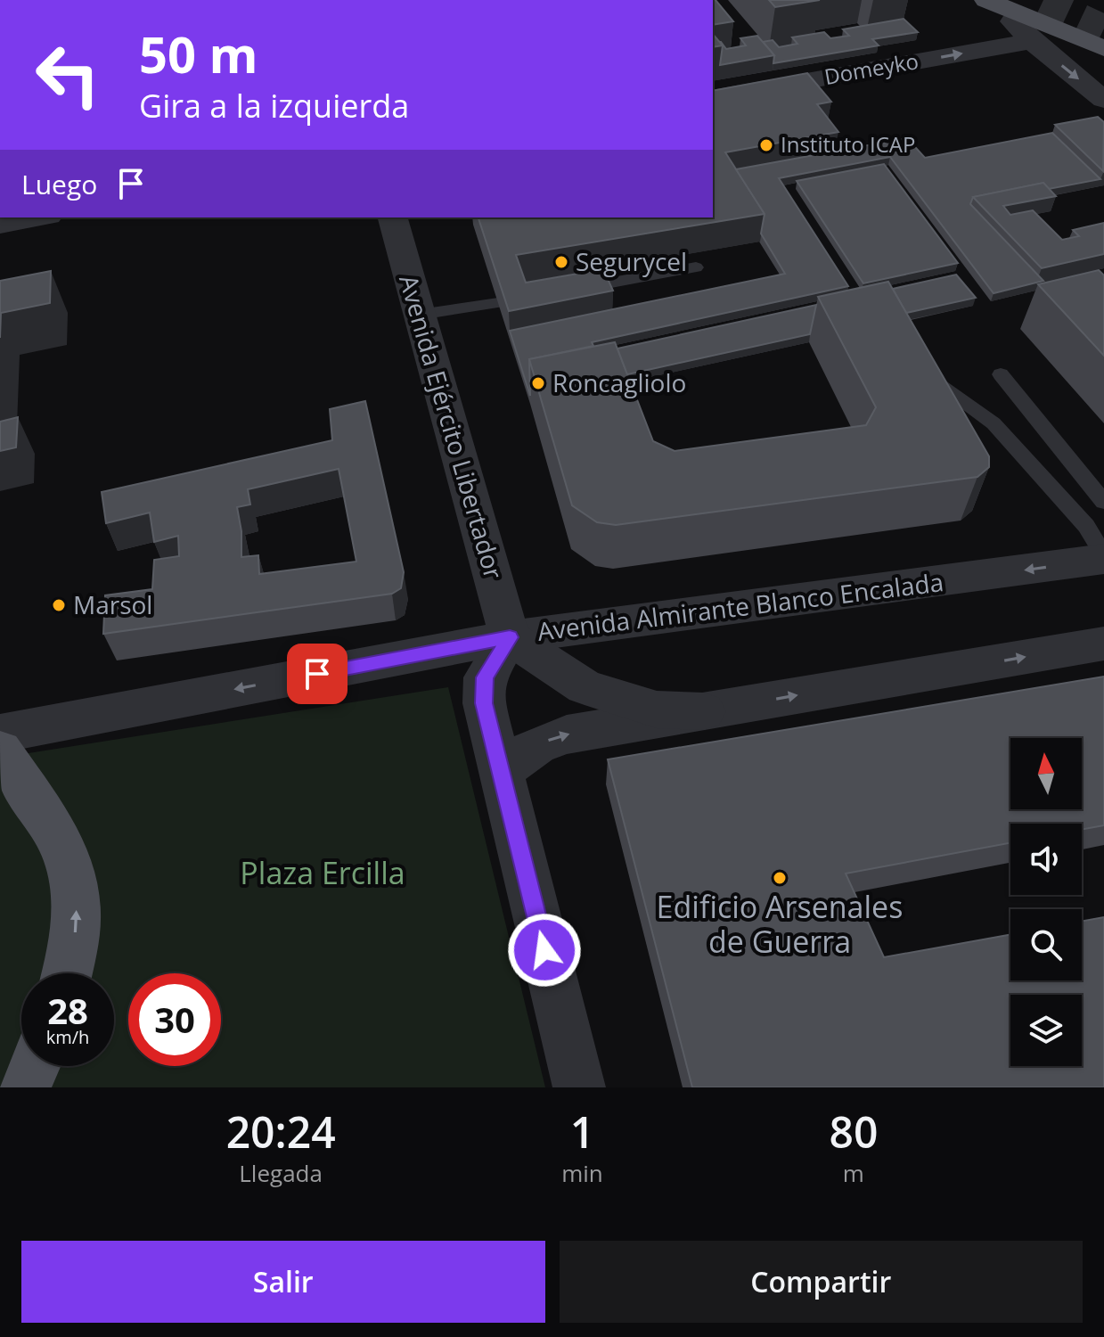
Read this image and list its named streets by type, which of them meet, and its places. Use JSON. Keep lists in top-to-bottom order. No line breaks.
{"streets":{"street":["Domeyko","Avenida Ejército Libertador","Avenida Almirante Blanco Encalada"]},"crossings":[["Avenida Ejército Libertador","Avenida Almirante Blanco Encalada"]],"one_way":["Domeyko"],"parks":["Plaza Ercilla"],"places":["Instituto ICAP","Segurycel","Roncagliolo","Marsol","Edificio Arsenales de Guerra"],"north":"top","page":{"turn":["50 m","Gira a la izquierda"],"then":"Luego","speed":"28 km/h","limit":"30","eta":["20:24","Llegada","1","min","80","m"],"buttons":["Salir","Compartir"]}}
